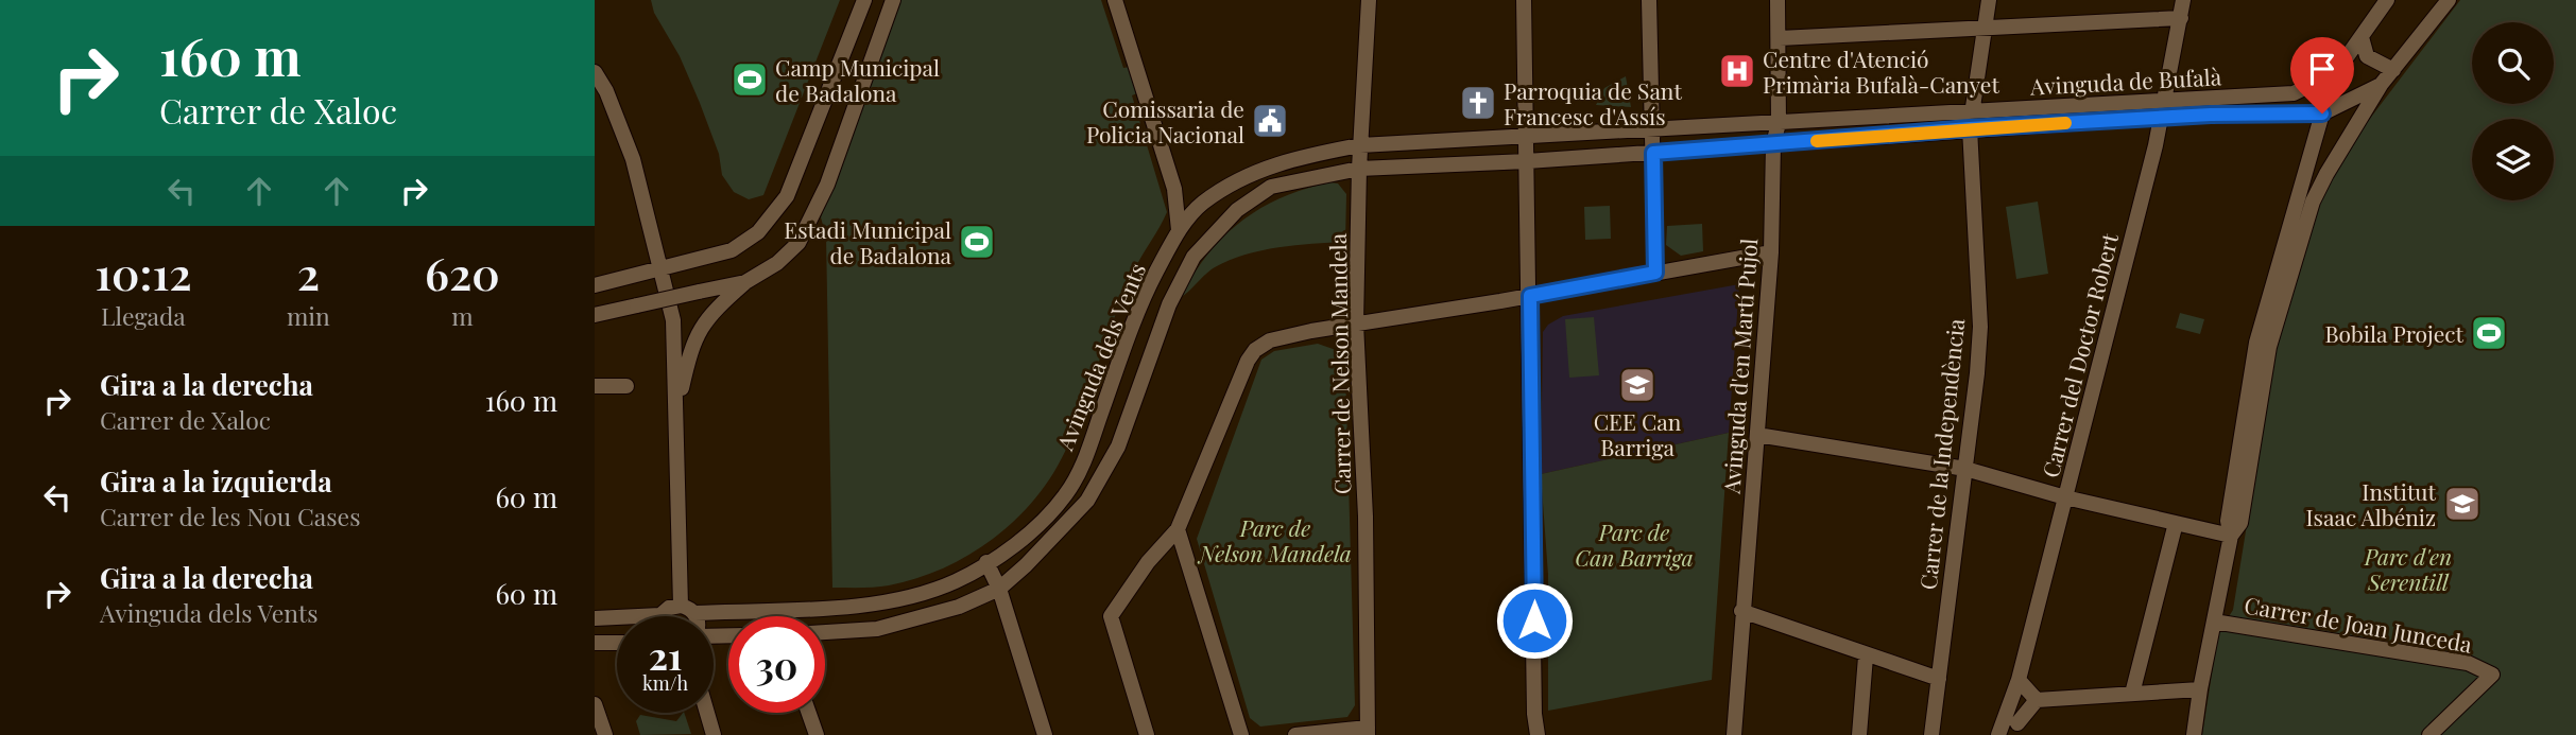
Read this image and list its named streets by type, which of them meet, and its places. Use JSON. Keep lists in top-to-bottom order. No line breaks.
{"streets":{"street":["Avinguda de Bufalà","Carrer del Doctor Robert","Avinguda dels Vents","Carrer de Nelson Mandela","Avinguda d'en Martí Pujol","Carrer de la Independència","Carrer de Joan Junceda"]},"crossings":[["Avinguda de Bufalà","Carrer del Doctor Robert"],["Avinguda de Bufalà","Avinguda dels Vents"],["Avinguda de Bufalà","Avinguda d'en Martí Pujol"],["Avinguda de Bufalà","Carrer de la Independència"],["Avinguda dels Vents","Carrer de Nelson Mandela"],["Avinguda dels Vents","Avinguda d'en Martí Pujol"]],"parks":["Parc de Nelson Mandela","Parc de Can Barriga","Parc d'en Serentill"],"places":{"hospital":["Centre d'Atenció Primària Bufalà-Canyet"],"sports":["Camp Municipal de Badalona","Estadi Municipal de Badalona","Bobila Project"],"church":["Parroquia de Sant Francesc d'Assís"],"public building":["Comissaria de Policia Nacional"],"school or university":["CEE Can Barriga","Institut Isaac Albéniz"]},"page":{"turn":["160 m","Carrer de Xaloc"],"eta":["10:12","Llegada","2","min","620","m"],"list":[{"name":"Gira a la derecha","note":"Carrer de Xaloc","value":"160 m"},{"name":"Gira a la izquierda","note":"Carrer de les Nou Cases","value":"60 m"},{"name":"Gira a la derecha","note":"Avinguda dels Vents","value":"60 m"}],"speed":"21 km/h","limit":"30"}}
